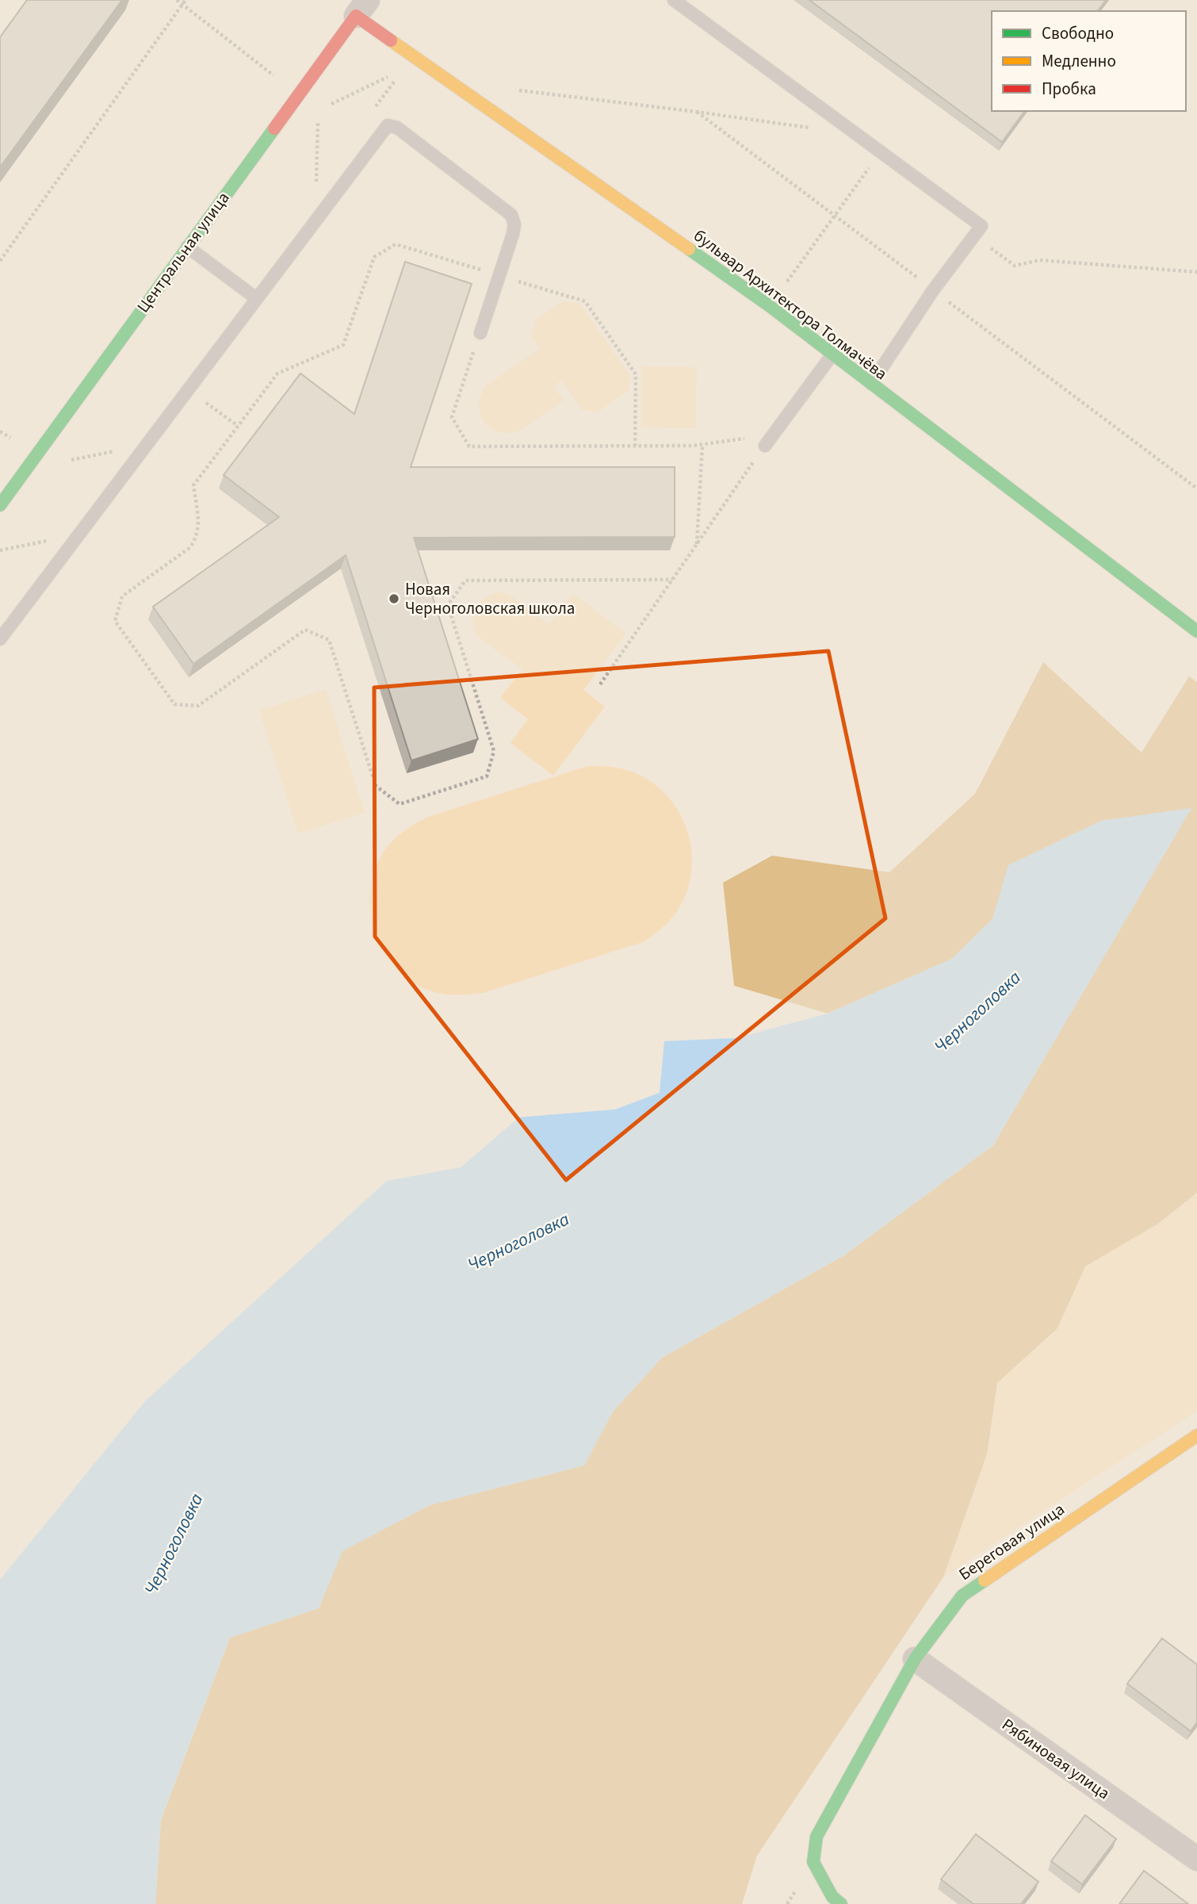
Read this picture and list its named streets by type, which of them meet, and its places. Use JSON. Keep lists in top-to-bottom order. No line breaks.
{"streets":{"street":["Центральная улица","бульвар Архитектора Толмачёва","Береговая улица","Рябиновая улица"]},"crossings":[["Центральная улица","бульвар Архитектора Толмачёва"],["Береговая улица","Рябиновая улица"]],"water":["Черноголовка"],"places":["Новая Черноголовская школа"],"legend":["Свободно","Медленно","Пробка"]}
